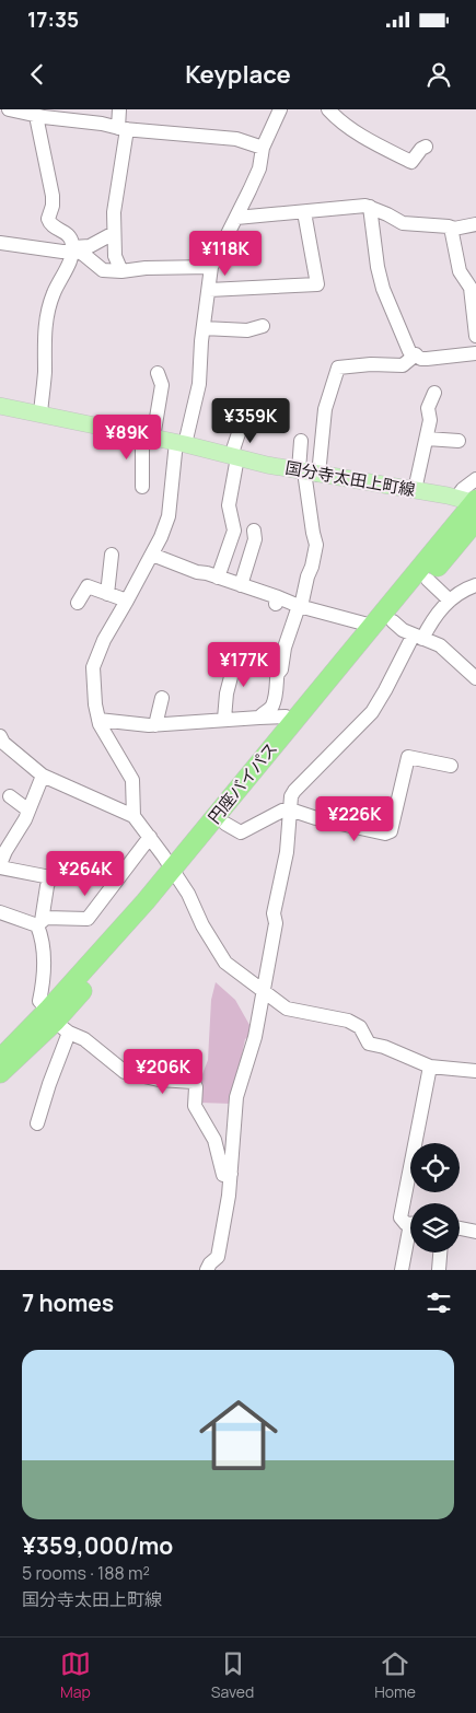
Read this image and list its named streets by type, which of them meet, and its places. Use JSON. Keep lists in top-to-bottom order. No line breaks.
{"streets":{"highway":["円座バイパス"],"main road":["国分寺太田上町線"]},"crossings":[["国分寺太田上町線","円座バイパス"]],"page":{"status":"17:35","header":"Keyplace","price":["¥118K","¥359K","¥89K","¥177K","¥226K","¥264K","¥206K"],"heading":"7 homes","list":[{"name":"¥359,000/mo","note":"5 rooms · 188 m² · 国分寺太田上町線"}],"tabs":["Map","Saved","Home"]}}
